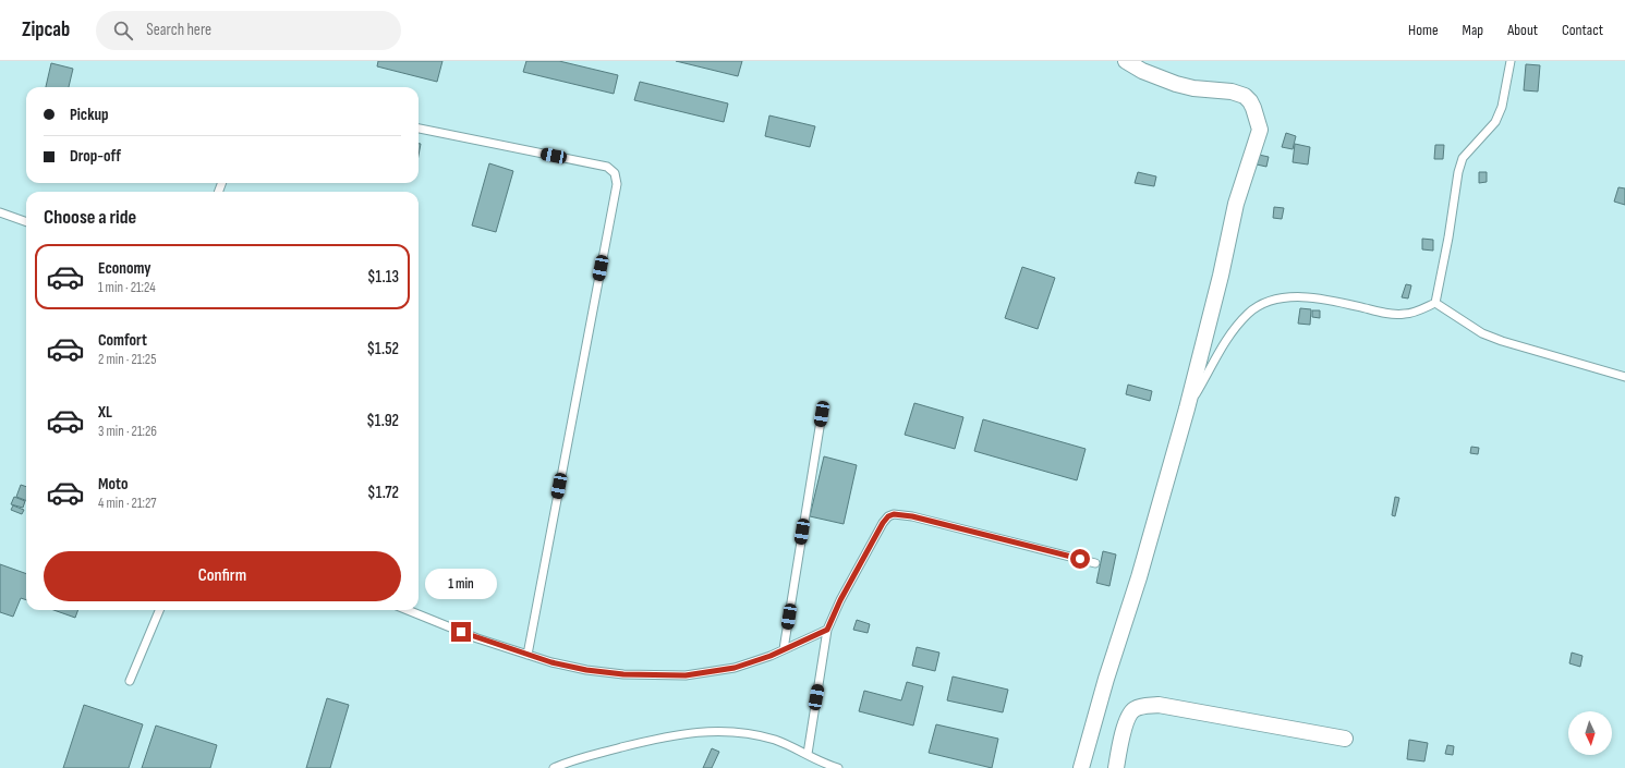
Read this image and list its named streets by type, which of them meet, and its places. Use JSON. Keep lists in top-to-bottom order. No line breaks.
{"north":"bottom","page":{"header":"Zipcab","search":"Search here","nav":["Home","Map","About","Contact"],"banner":["Pickup","Drop-off"],"heading":"Choose a ride","list":[{"name":"Economy","note":"1 min · 21:24","value":"$1.13"},{"name":"Comfort","note":"2 min · 21:25","value":"$1.52"},{"name":"XL","note":"3 min · 21:26","value":"$1.92"},{"name":"Moto","note":"4 min · 21:27","value":"$1.72"}],"buttons":"Confirm","bubble":"1 min"}}
